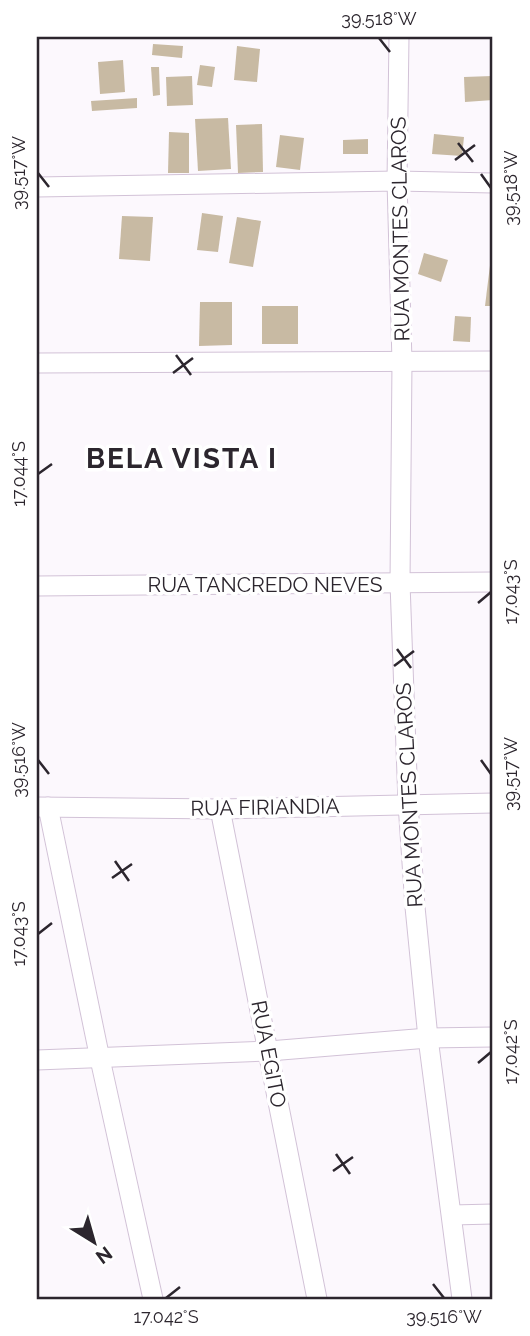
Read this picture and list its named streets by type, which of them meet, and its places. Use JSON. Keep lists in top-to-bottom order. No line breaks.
{"streets":{"street":["RUA MONTES CLAROS","RUA TANCREDO NEVES","RUA FIRIANDIA","RUA EGITO"]},"crossings":[["RUA MONTES CLAROS","RUA TANCREDO NEVES"],["RUA MONTES CLAROS","RUA FIRIANDIA"],["RUA FIRIANDIA","RUA EGITO"]],"districts":["BELA VISTA I"],"north":"bottom right","coordinates":["39.518°W","39.517°W","17.044°S","17.043°S","39.516°W","17.042°S"]}
